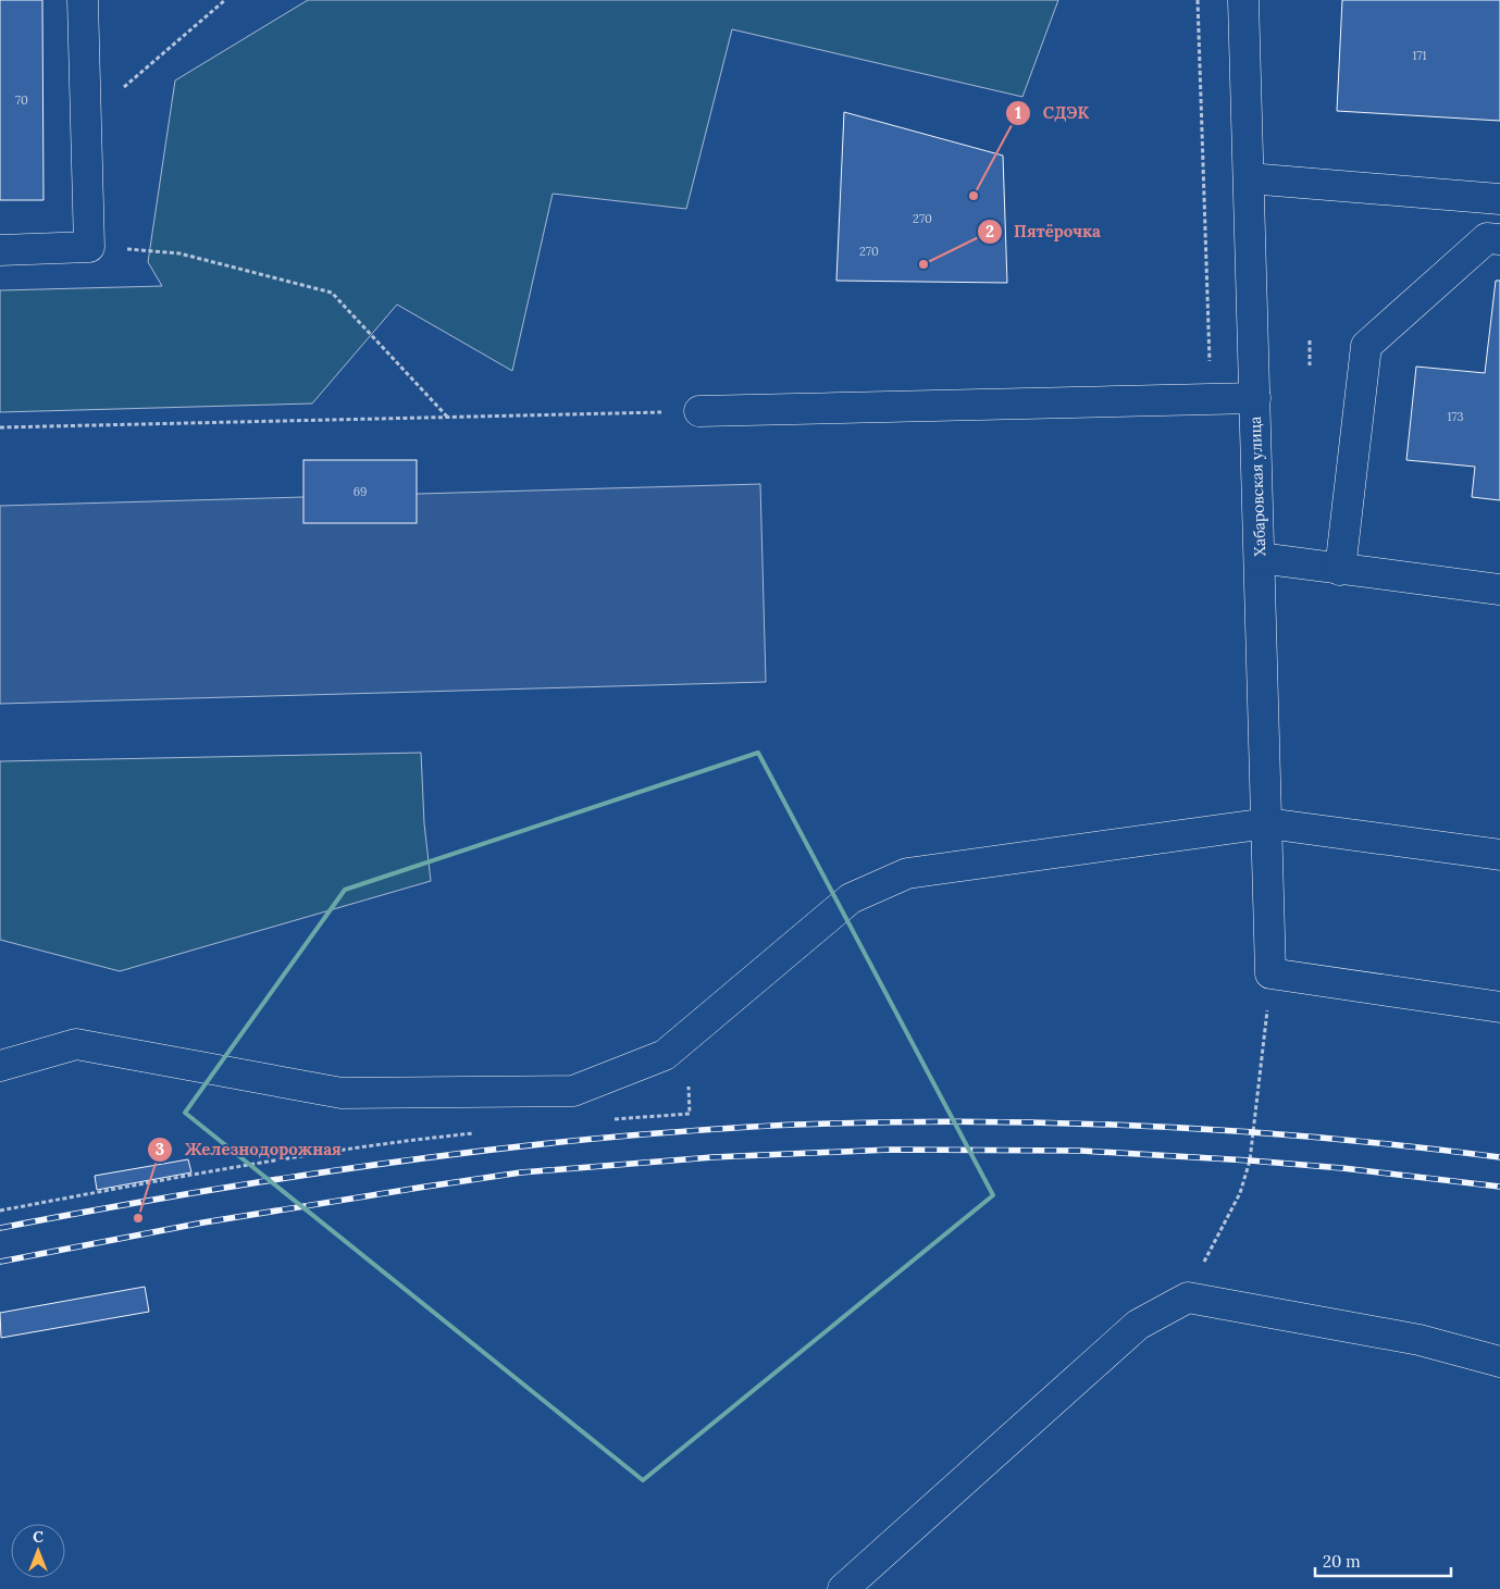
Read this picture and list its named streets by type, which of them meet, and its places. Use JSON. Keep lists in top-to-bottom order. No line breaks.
{"streets":{"street":["Хабаровская улица"]},"places":["СДЭК","Пятёрочка","Железнодорожная"],"house_numbers":["171","70","270","270","173","69"],"scale_bar":"20 m","north":"top"}
